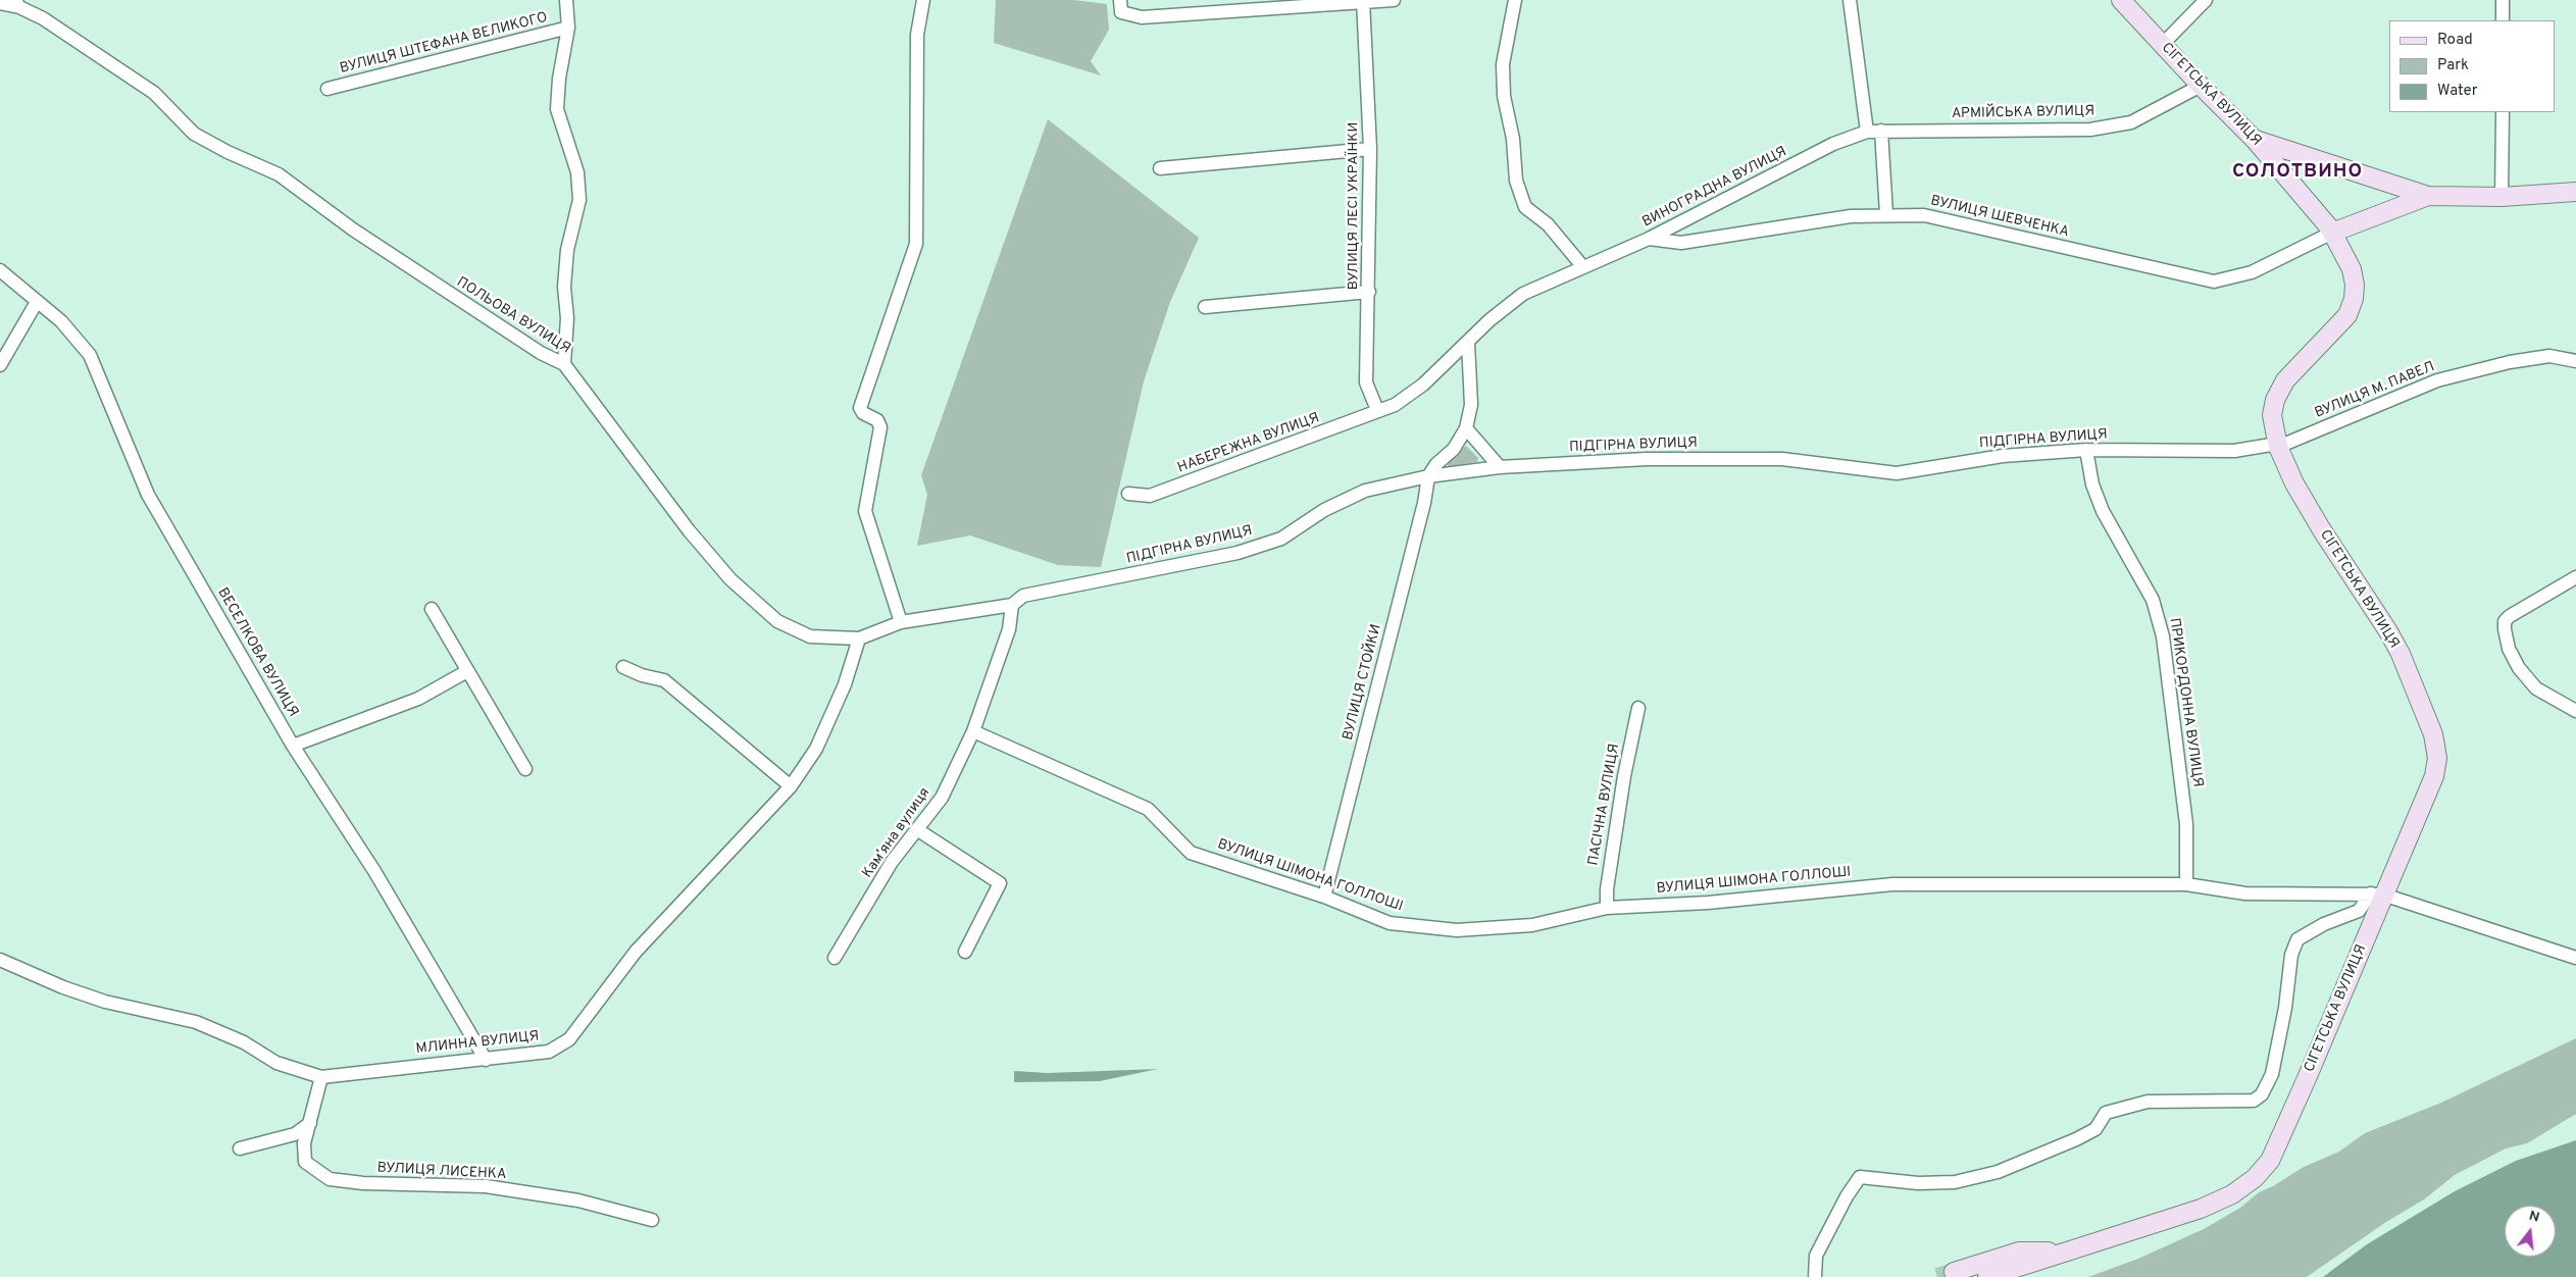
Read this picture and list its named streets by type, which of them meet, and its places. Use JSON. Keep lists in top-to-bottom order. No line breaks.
{"streets":{"street":["ВУЛИЦЯ ШТЕФАНА ВЕЛИКОГО","СІГЕТСЬКА ВУЛИЦЯ","АРМІЙСЬКА ВУЛИЦЯ","ВИНОГРАДНА ВУЛИЦЯ","ВУЛИЦЯ ЛЕСІ УКРАЇНКИ","ВУЛИЦЯ ШЕВЧЕНКА","ПОЛЬОВА ВУЛИЦЯ","ВУЛИЦЯ М. ПАВЕЛ","ПІДГІРНА ВУЛИЦЯ","НАБЕРЕЖНА ВУЛИЦЯ","ВЕСЕЛКОВА ВУЛИЦЯ","ВУЛИЦЯ СТОЙКИ","ПРИКОРДОННА ВУЛИЦЯ","ПАСІЧНА ВУЛИЦЯ","Камʼяна вулиця","ВУЛИЦЯ ШІМОНА ГОЛЛОШІ","МЛИННА ВУЛИЦЯ","ВУЛИЦЯ ЛИСЕНКА"]},"crossings":[["СІГЕТСЬКА ВУЛИЦЯ","АРМІЙСЬКА ВУЛИЦЯ"],["СІГЕТСЬКА ВУЛИЦЯ","ВУЛИЦЯ ШЕВЧЕНКА"],["СІГЕТСЬКА ВУЛИЦЯ","ВУЛИЦЯ М. ПАВЕЛ"],["СІГЕТСЬКА ВУЛИЦЯ","ПІДГІРНА ВУЛИЦЯ"],["СІГЕТСЬКА ВУЛИЦЯ","ВУЛИЦЯ ШІМОНА ГОЛЛОШІ"],["АРМІЙСЬКА ВУЛИЦЯ","ВИНОГРАДНА ВУЛИЦЯ"],["ВИНОГРАДНА ВУЛИЦЯ","ВУЛИЦЯ ЛЕСІ УКРАЇНКИ"],["ВИНОГРАДНА ВУЛИЦЯ","ВУЛИЦЯ ШЕВЧЕНКА"],["ВИНОГРАДНА ВУЛИЦЯ","НАБЕРЕЖНА ВУЛИЦЯ"],["ВУЛИЦЯ ЛЕСІ УКРАЇНКИ","НАБЕРЕЖНА ВУЛИЦЯ"],["ПОЛЬОВА ВУЛИЦЯ","ПІДГІРНА ВУЛИЦЯ"],["ПОЛЬОВА ВУЛИЦЯ","Камʼяна вулиця"],["ПОЛЬОВА ВУЛИЦЯ","МЛИННА ВУЛИЦЯ"],["ВУЛИЦЯ М. ПАВЕЛ","ПІДГІРНА ВУЛИЦЯ"],["ПІДГІРНА ВУЛИЦЯ","ВУЛИЦЯ СТОЙКИ"],["ПІДГІРНА ВУЛИЦЯ","ПРИКОРДОННА ВУЛИЦЯ"],["ПІДГІРНА ВУЛИЦЯ","Камʼяна вулиця"],["ВЕСЕЛКОВА ВУЛИЦЯ","МЛИННА ВУЛИЦЯ"],["ВУЛИЦЯ СТОЙКИ","ВУЛИЦЯ ШІМОНА ГОЛЛОШІ"],["ПРИКОРДОННА ВУЛИЦЯ","ВУЛИЦЯ ШІМОНА ГОЛЛОШІ"],["ПАСІЧНА ВУЛИЦЯ","ВУЛИЦЯ ШІМОНА ГОЛЛОШІ"],["Камʼяна вулиця","ВУЛИЦЯ ШІМОНА ГОЛЛОШІ"],["МЛИННА ВУЛИЦЯ","ВУЛИЦЯ ЛИСЕНКА"]],"districts":["СОЛОТВИНО"],"legend":["Road","Park","Water"],"north":"top"}
